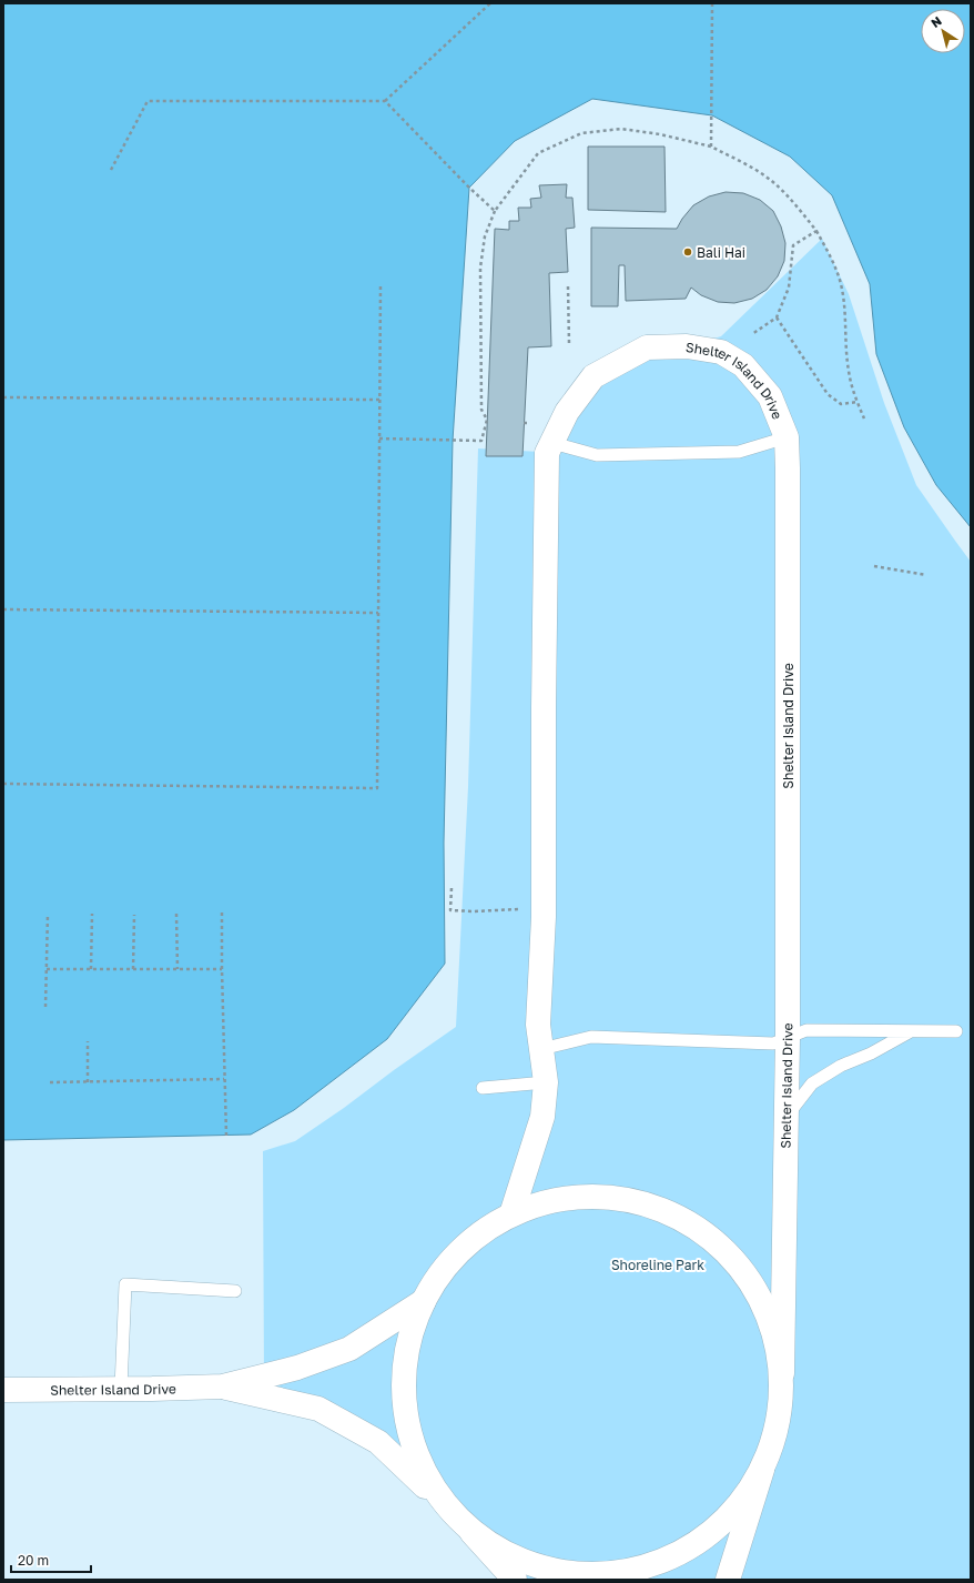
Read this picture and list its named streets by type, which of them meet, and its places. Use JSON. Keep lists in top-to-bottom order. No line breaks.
{"streets":{"street":["Shelter Island Drive"]},"parks":["Shoreline Park"],"places":["Bali Hai"],"scale_bar":"20 m","north":"top left"}
